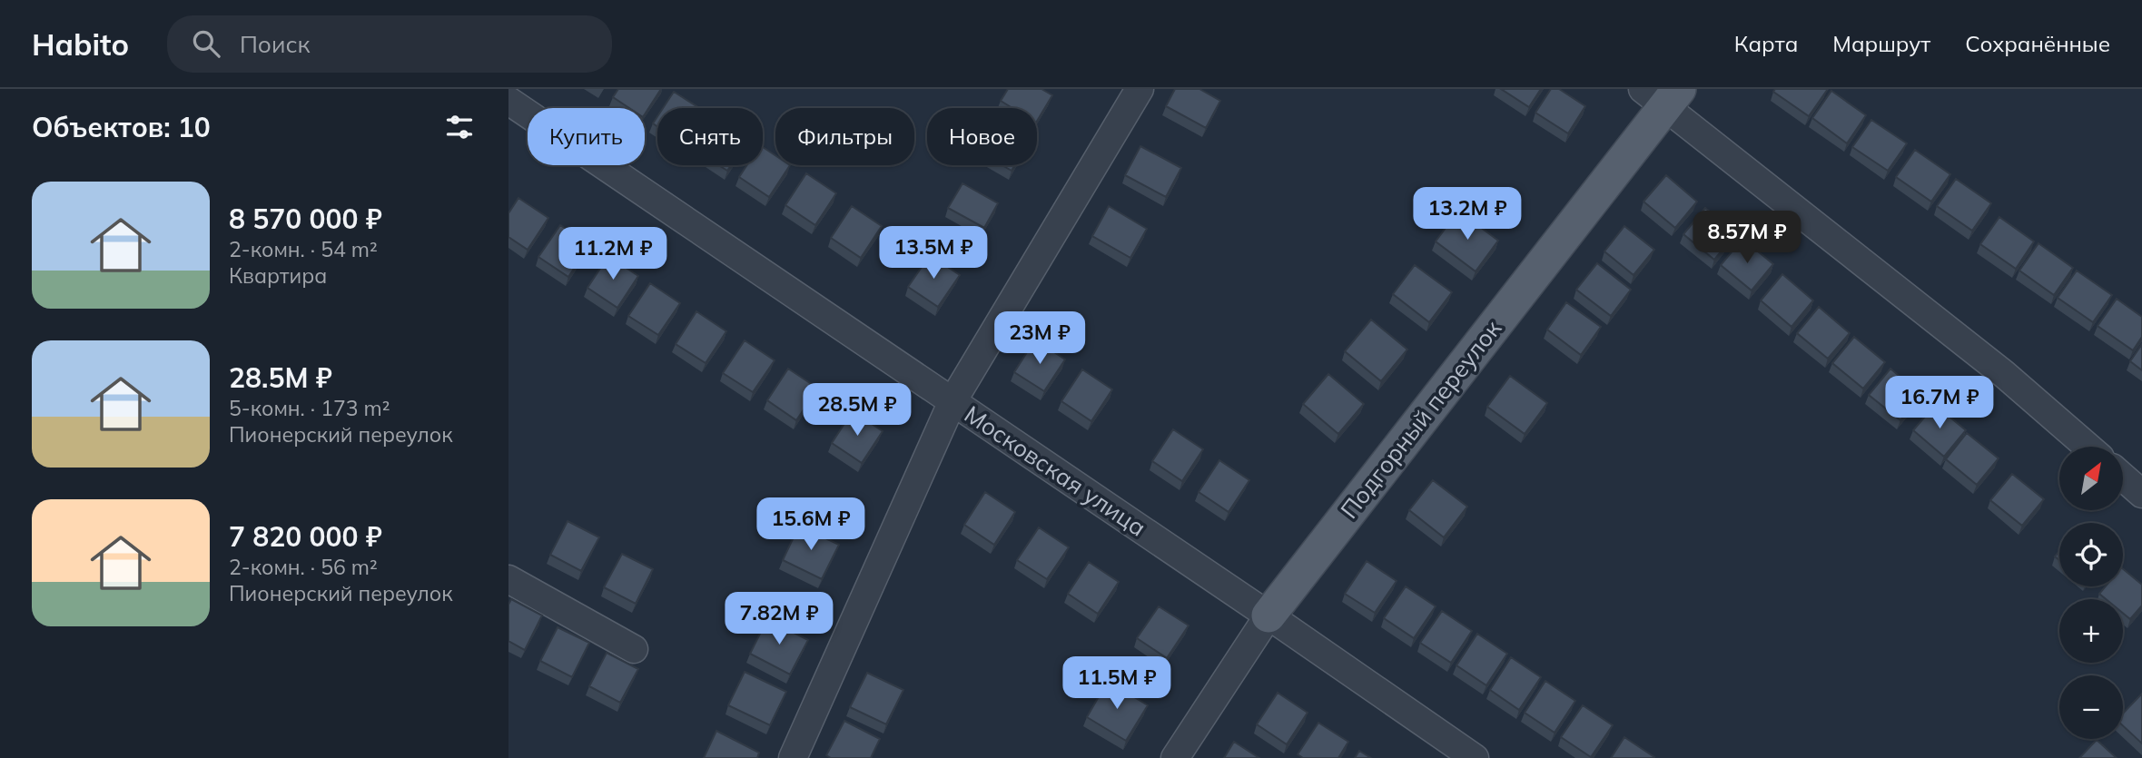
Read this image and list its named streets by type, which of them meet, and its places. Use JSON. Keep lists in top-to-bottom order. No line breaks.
{"streets":{"main road":["Подгорный переулок"],"street":["Московская улица"]},"crossings":[["Подгорный переулок","Московская улица"]],"north":"top right","page":{"header":"Habito","search":"Поиск","nav":["Карта","Маршрут","Сохранённые"],"heading":"Объектов: 10","chip":["Купить","Снять","Фильтры","Новое"],"list":[{"name":"8 570 000 ₽","note":"2-комн. · 54 m² · Квартира"},{"name":"28.5M ₽","note":"5-комн. · 173 m² · Пионерский переулок"},{"name":"7 820 000 ₽","note":"2-комн. · 56 m² · Пионерский переулок"}],"price":["13.2M ₽","8.57M ₽","13.5M ₽","11.2M ₽","23M ₽","16.7M ₽","28.5M ₽","15.6M ₽","7.82M ₽","11.5M ₽"],"map_buttons":["+","−"]}}
